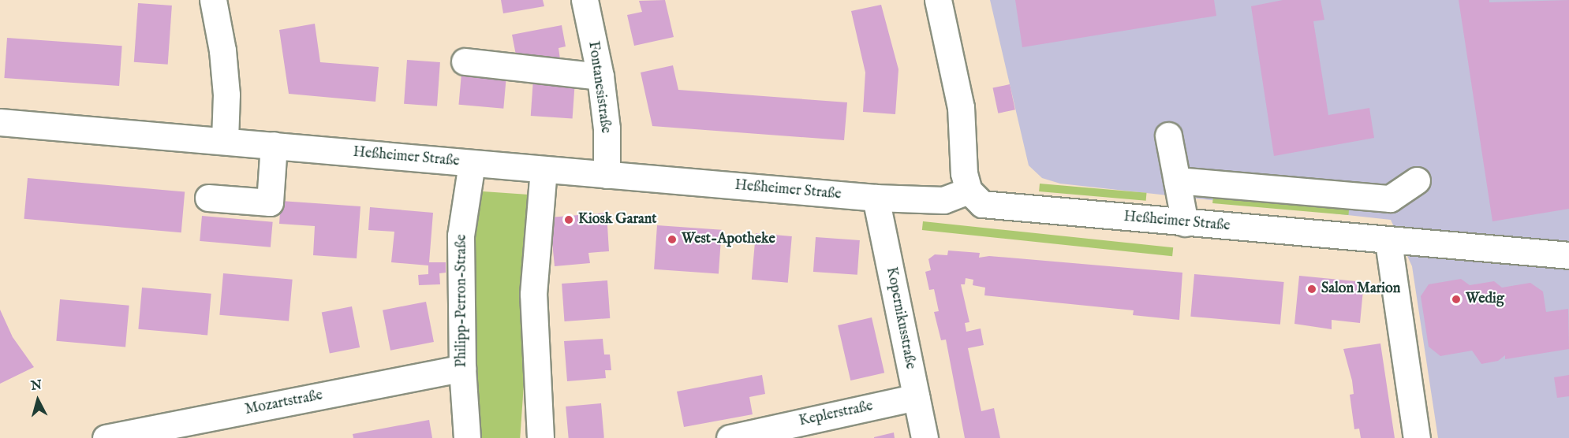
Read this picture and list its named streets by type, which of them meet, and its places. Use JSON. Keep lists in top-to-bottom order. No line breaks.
{"streets":{"street":["Fontanesistraße","Heßheimer Straße","Philipp-Perron-Straße","Kopernikusstraße","Mozartstraße","Keplerstraße"]},"crossings":[["Fontanesistraße","Heßheimer Straße"],["Heßheimer Straße","Philipp-Perron-Straße"],["Heßheimer Straße","Kopernikusstraße"],["Philipp-Perron-Straße","Mozartstraße"],["Kopernikusstraße","Keplerstraße"]],"places":["Kiosk Garant","West-Apotheke","Salon Marion","Wedig"],"north":"top"}
